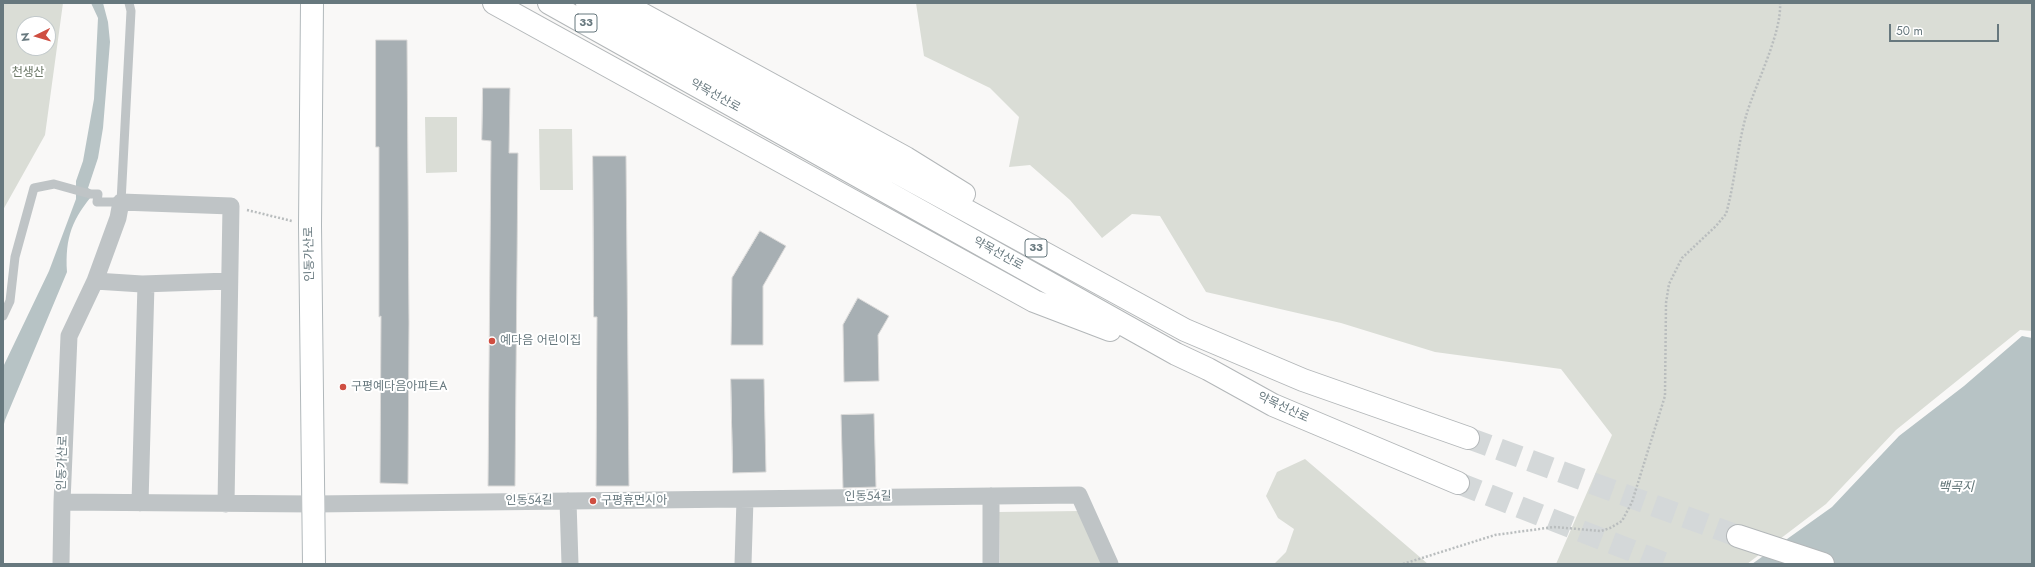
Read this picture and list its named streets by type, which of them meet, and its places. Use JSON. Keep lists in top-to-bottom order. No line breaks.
{"streets":{"main road":["33","약목선산로","인동가산로"],"street":["인동54길"]},"crossings":[["인동가산로","인동54길"]],"water":["백곡지"],"parks":["천생산"],"places":["예다음 어린이집","구평예다음아파트A","구평휴먼시아"],"scale_bar":"50 m","north":"left"}
